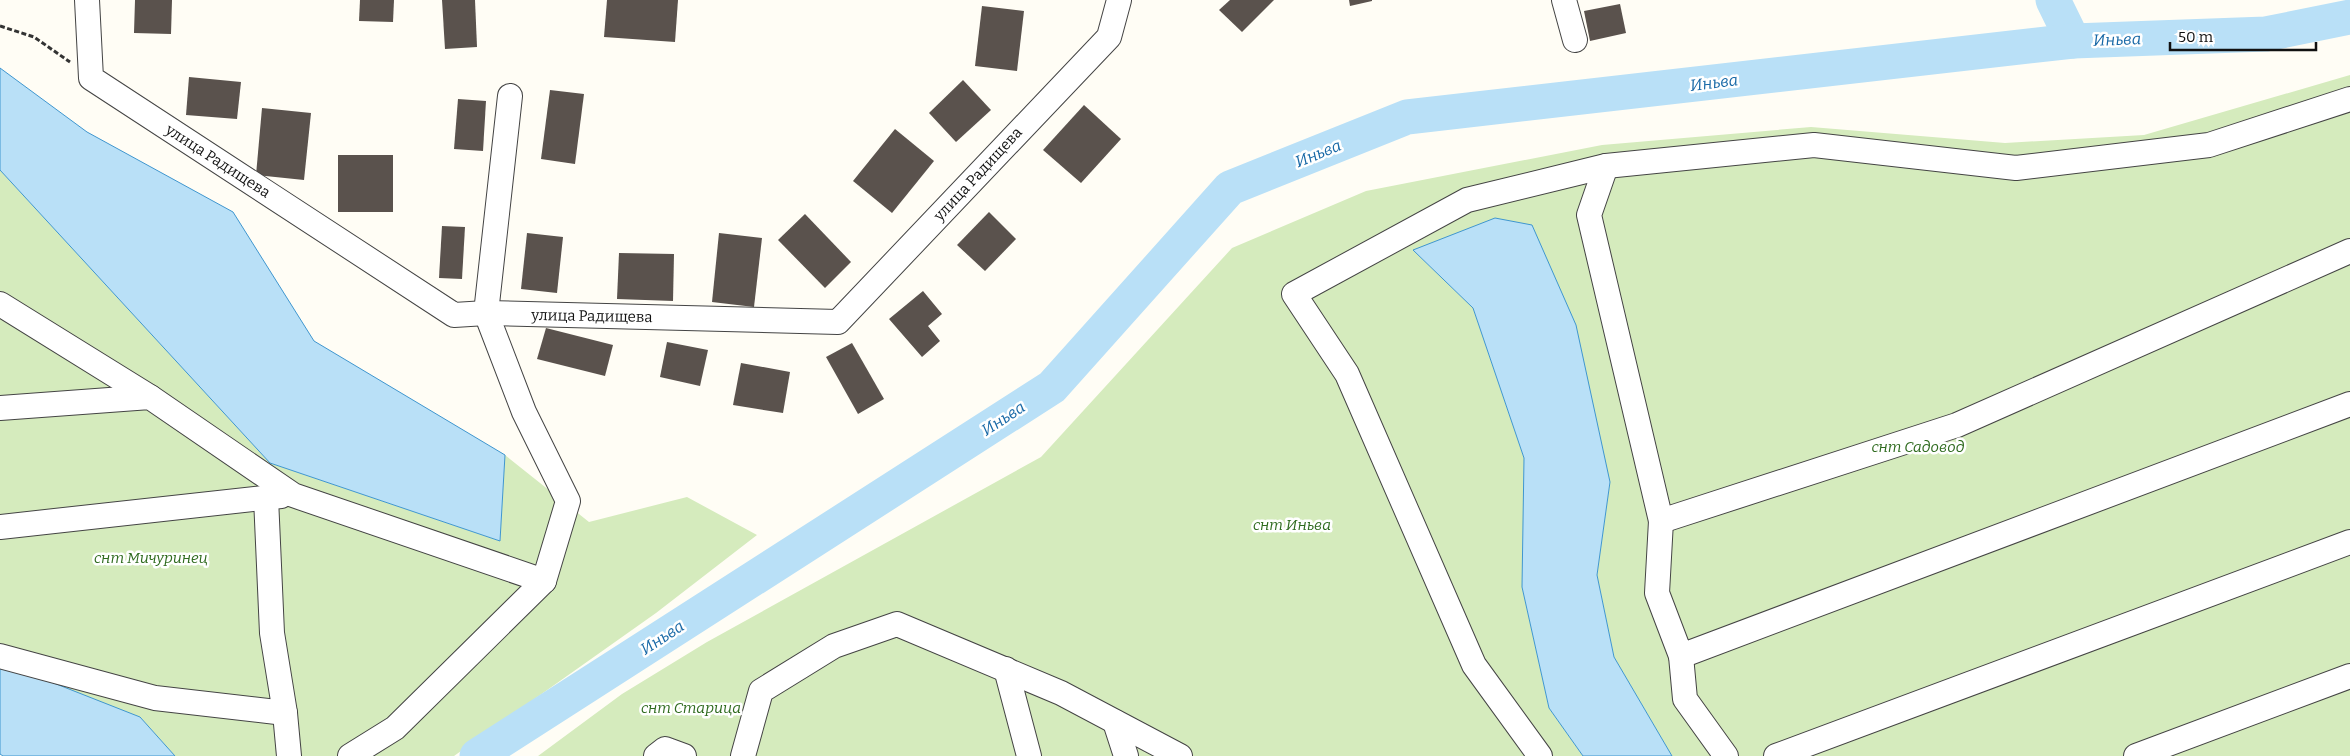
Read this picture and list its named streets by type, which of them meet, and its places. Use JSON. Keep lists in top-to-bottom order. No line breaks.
{"streets":{"street":["улица Радищева"]},"water":["Иньва"],"parks":["снт Садовод","снт Иньва","снт Мичуринец","снт Старица"],"scale_bar":"50 m"}
